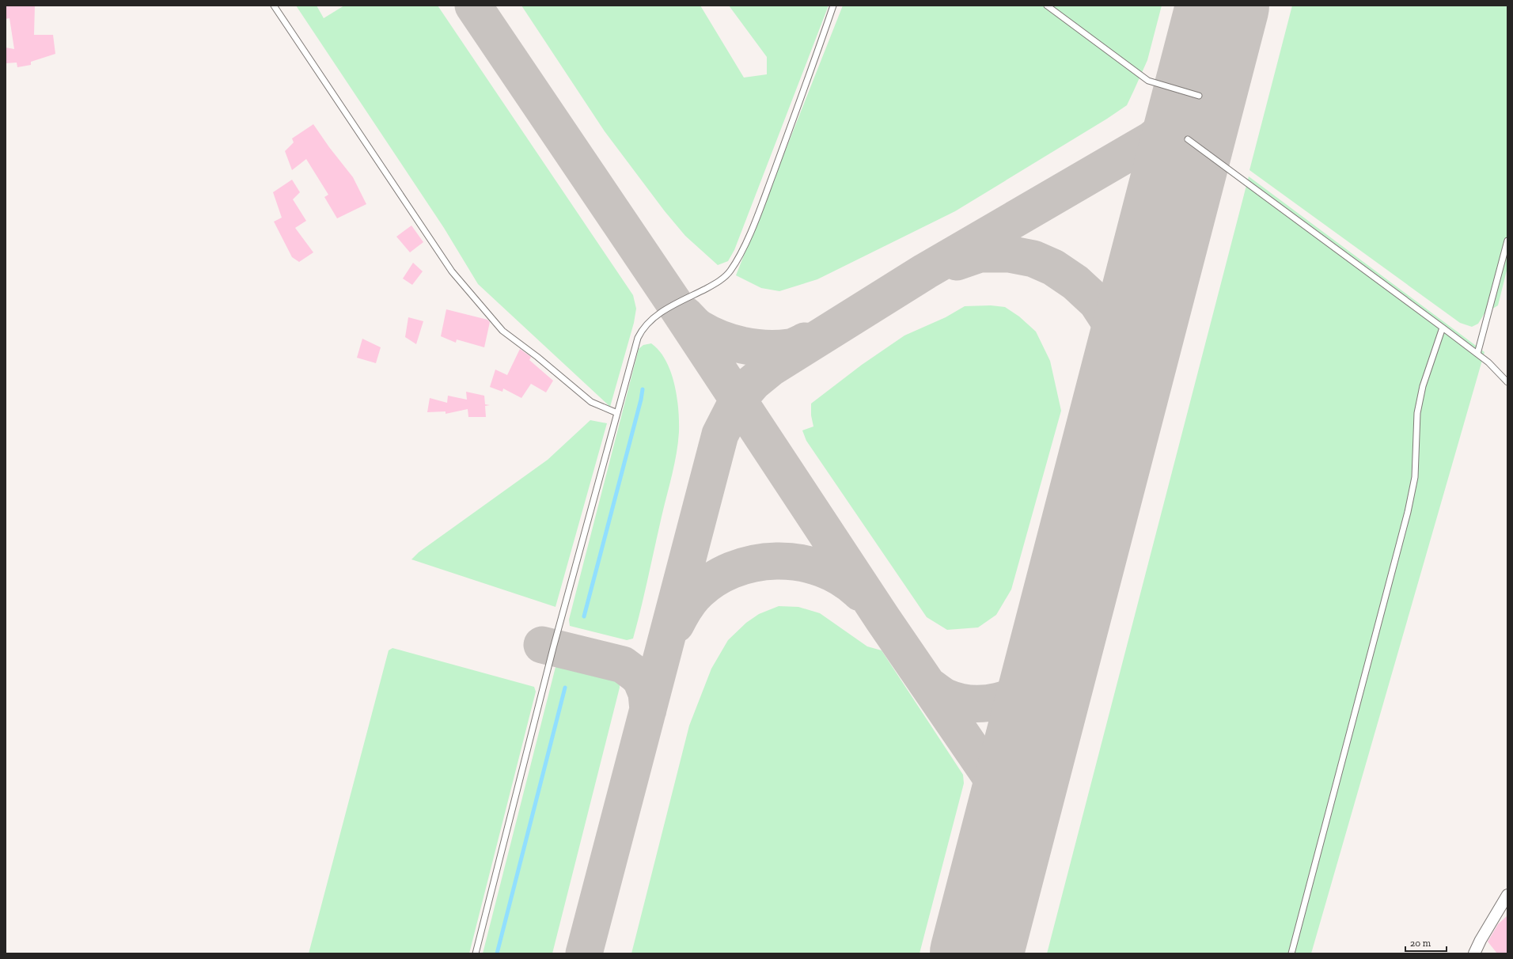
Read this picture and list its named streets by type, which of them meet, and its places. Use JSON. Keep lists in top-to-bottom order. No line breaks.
{"scale_bar":"20 m"}
